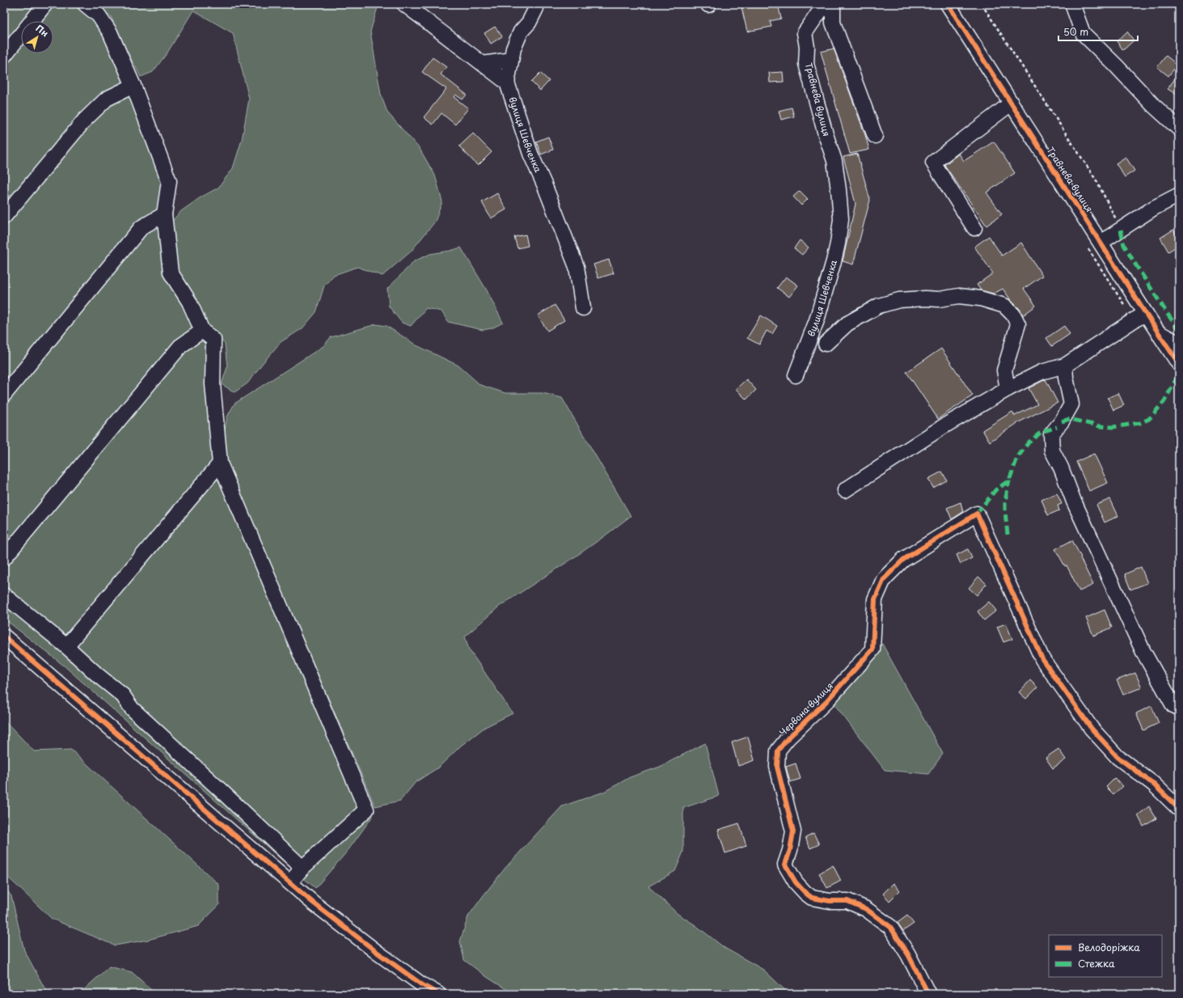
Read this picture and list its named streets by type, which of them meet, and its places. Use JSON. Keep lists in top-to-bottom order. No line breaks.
{"streets":{"street":["Травнева вулиця","вулиця Шевченка","Червона вулиця"]},"crossings":[["Травнева вулиця","вулиця Шевченка"]],"legend":["Велодоріжка","Стежка"],"scale_bar":"50 m","north":"top right"}
